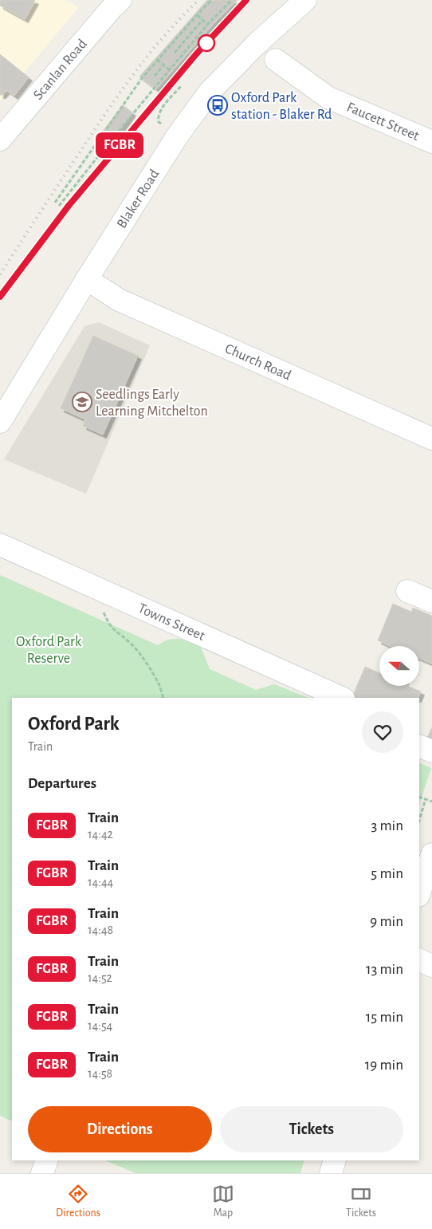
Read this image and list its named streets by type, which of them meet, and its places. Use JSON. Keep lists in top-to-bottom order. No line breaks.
{"streets":{"street":["Scanlan Road","Faucett Street","Blaker Road","Church Road","Towns Street"]},"crossings":[["Blaker Road","Church Road"]],"parks":["Oxford Park Reserve"],"places":{"bus stop":["Oxford Park station - Blaker Rd"],"school or university":["Seedlings Early Learning Mitchelton"]},"north":"left","page":{"on_map":"FGBR","heading":[["Oxford Park","Train"],"Departures"],"list":[{"mark":"FGBR","name":"Train","note":"14:42","value":"3 min"},{"mark":"FGBR","name":"Train","note":"14:44","value":"5 min"},{"mark":"FGBR","name":"Train","note":"14:48","value":"9 min"},{"mark":"FGBR","name":"Train","note":"14:52","value":"13 min"},{"mark":"FGBR","name":"Train","note":"14:54","value":"15 min"},{"mark":"FGBR","name":"Train","note":"14:58","value":"19 min"}],"buttons":["Directions","Tickets"],"tabs":["Directions","Map","Tickets"]}}
